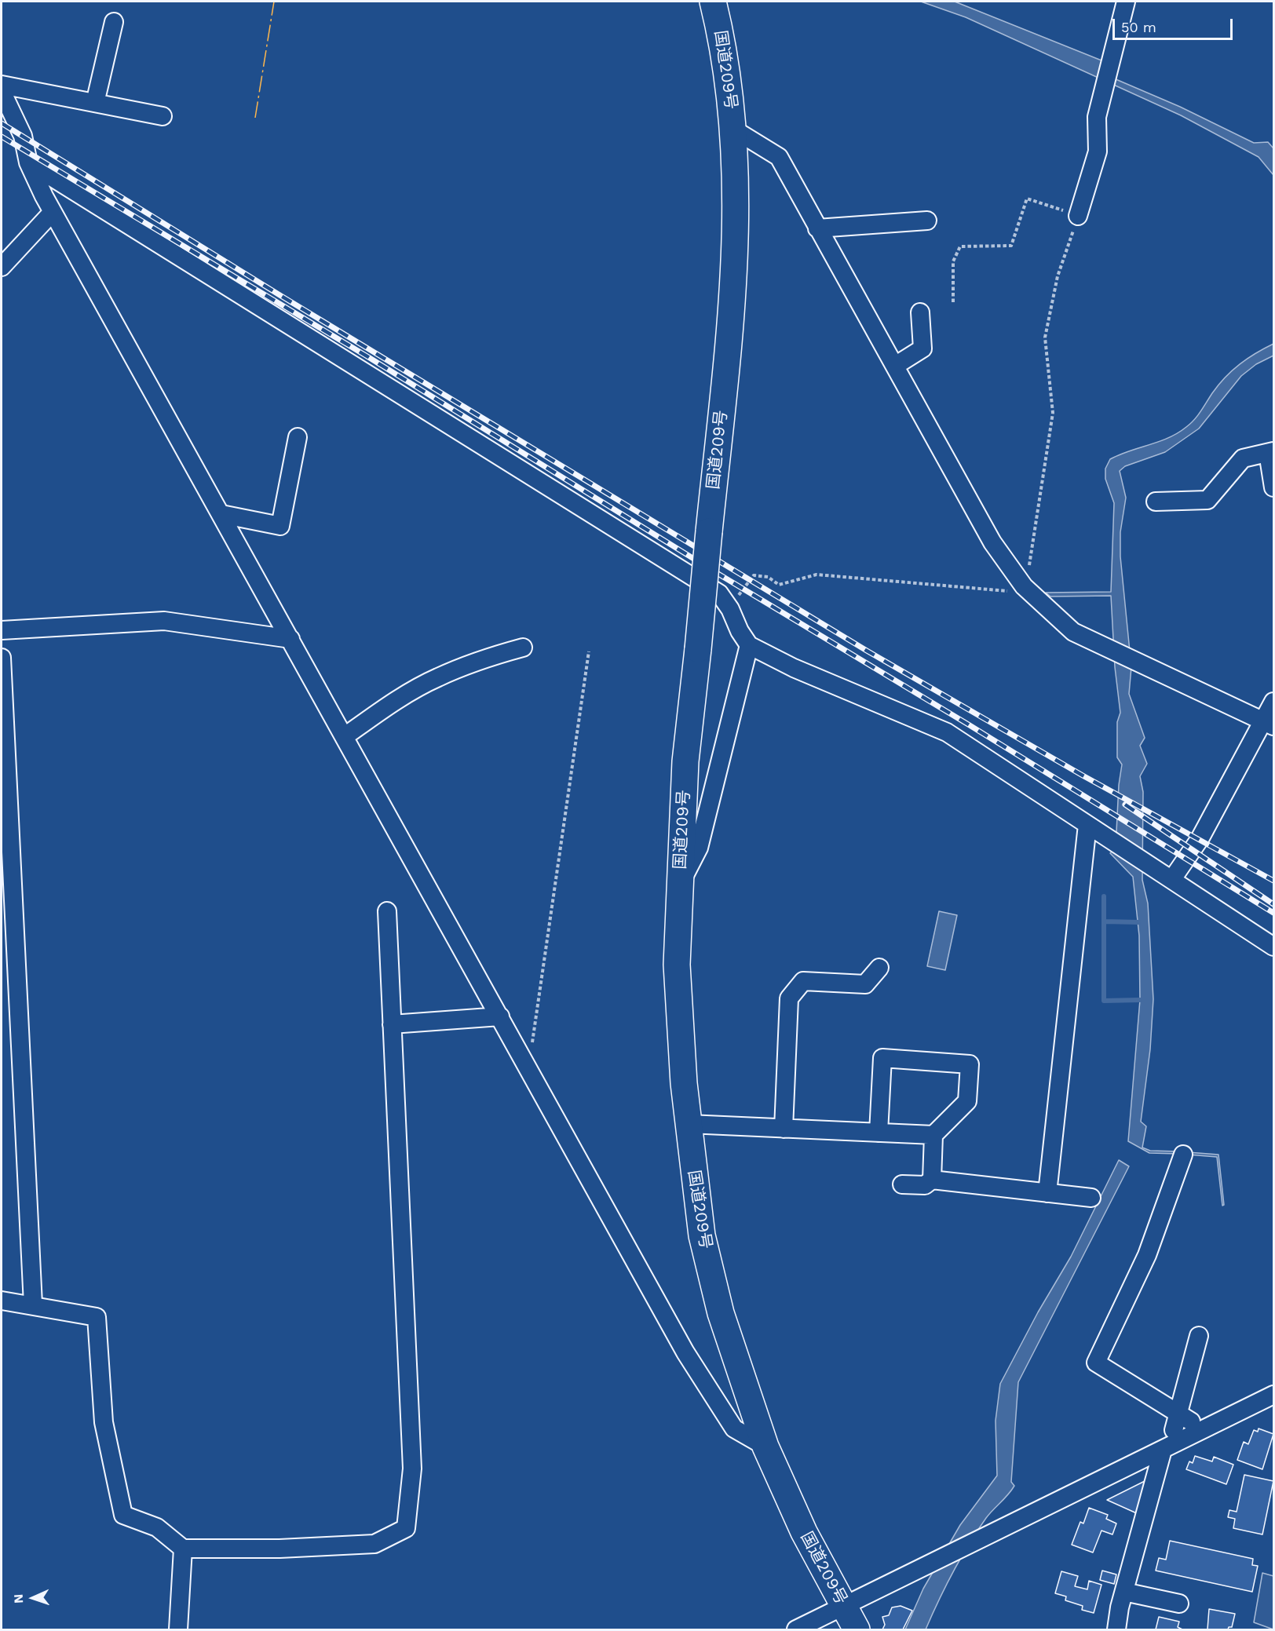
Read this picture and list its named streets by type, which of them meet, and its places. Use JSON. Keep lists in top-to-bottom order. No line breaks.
{"streets":{"highway":["国道209号"]},"scale_bar":"50 m","north":"left"}
